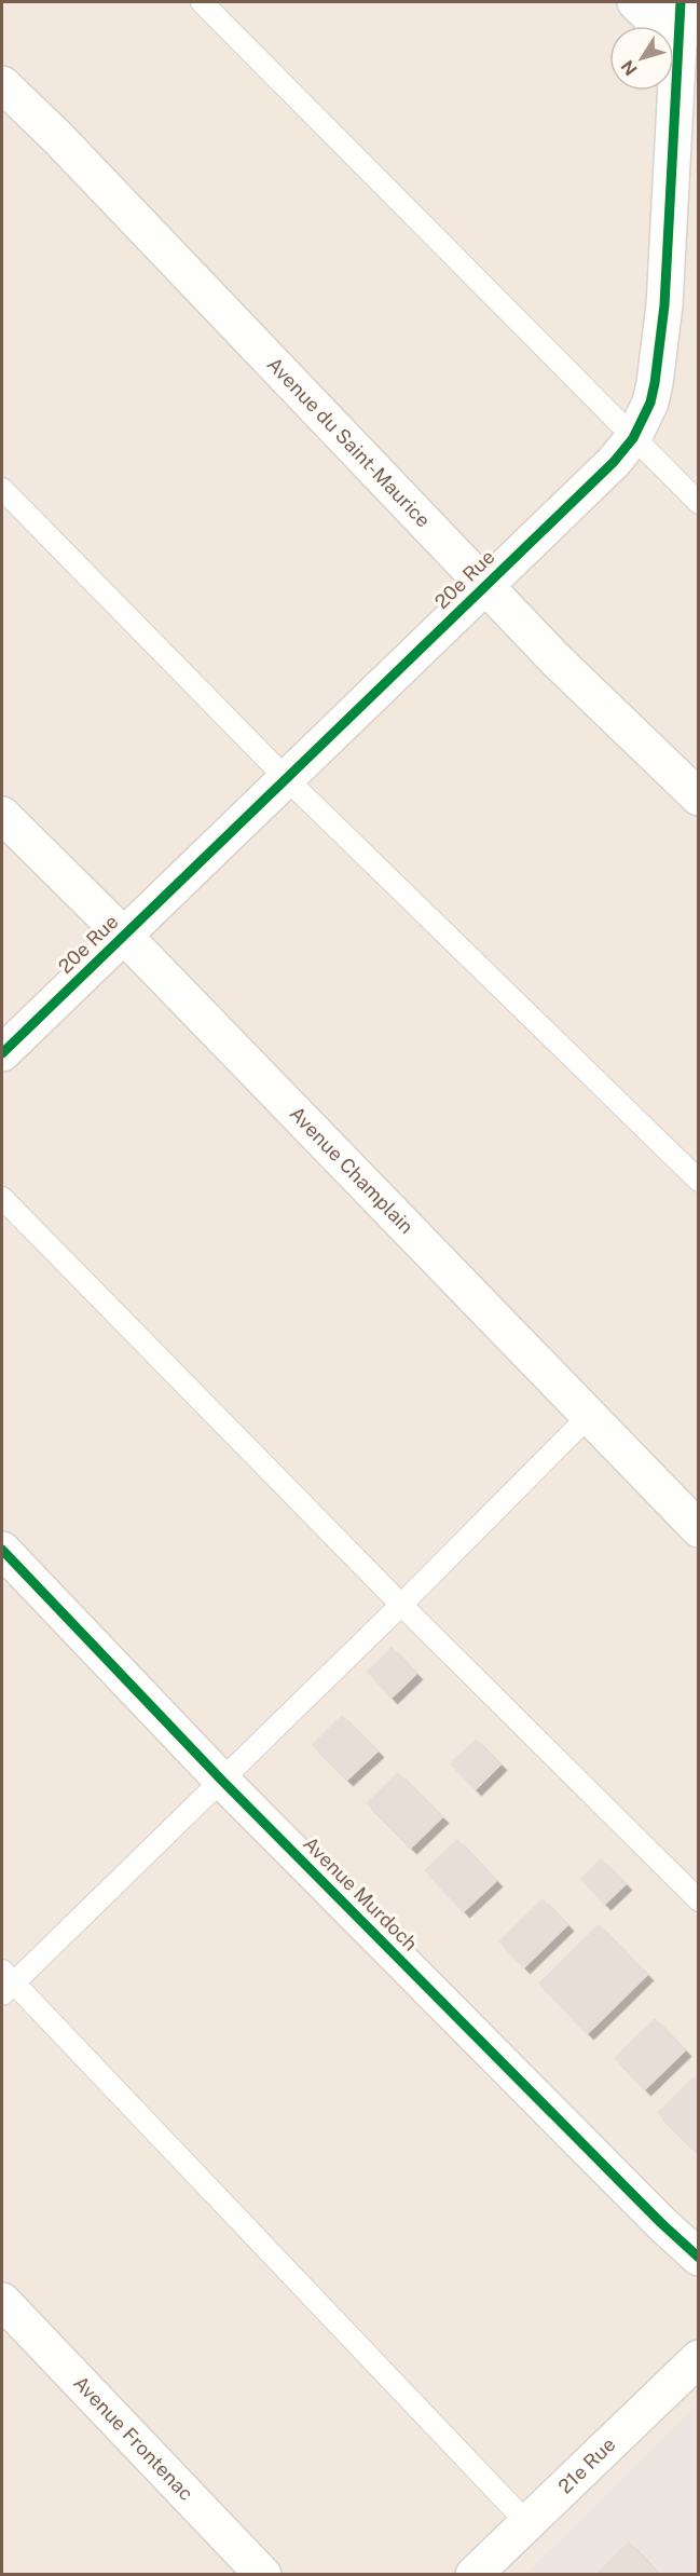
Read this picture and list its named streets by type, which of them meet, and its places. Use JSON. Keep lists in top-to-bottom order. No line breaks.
{"streets":{"street":["Avenue du Saint-Maurice","20e Rue","Avenue Champlain","Avenue Murdoch","Avenue Frontenac","21e Rue"]},"crossings":[["Avenue du Saint-Maurice","20e Rue"],["20e Rue","Avenue Champlain"]],"north":"bottom left"}
